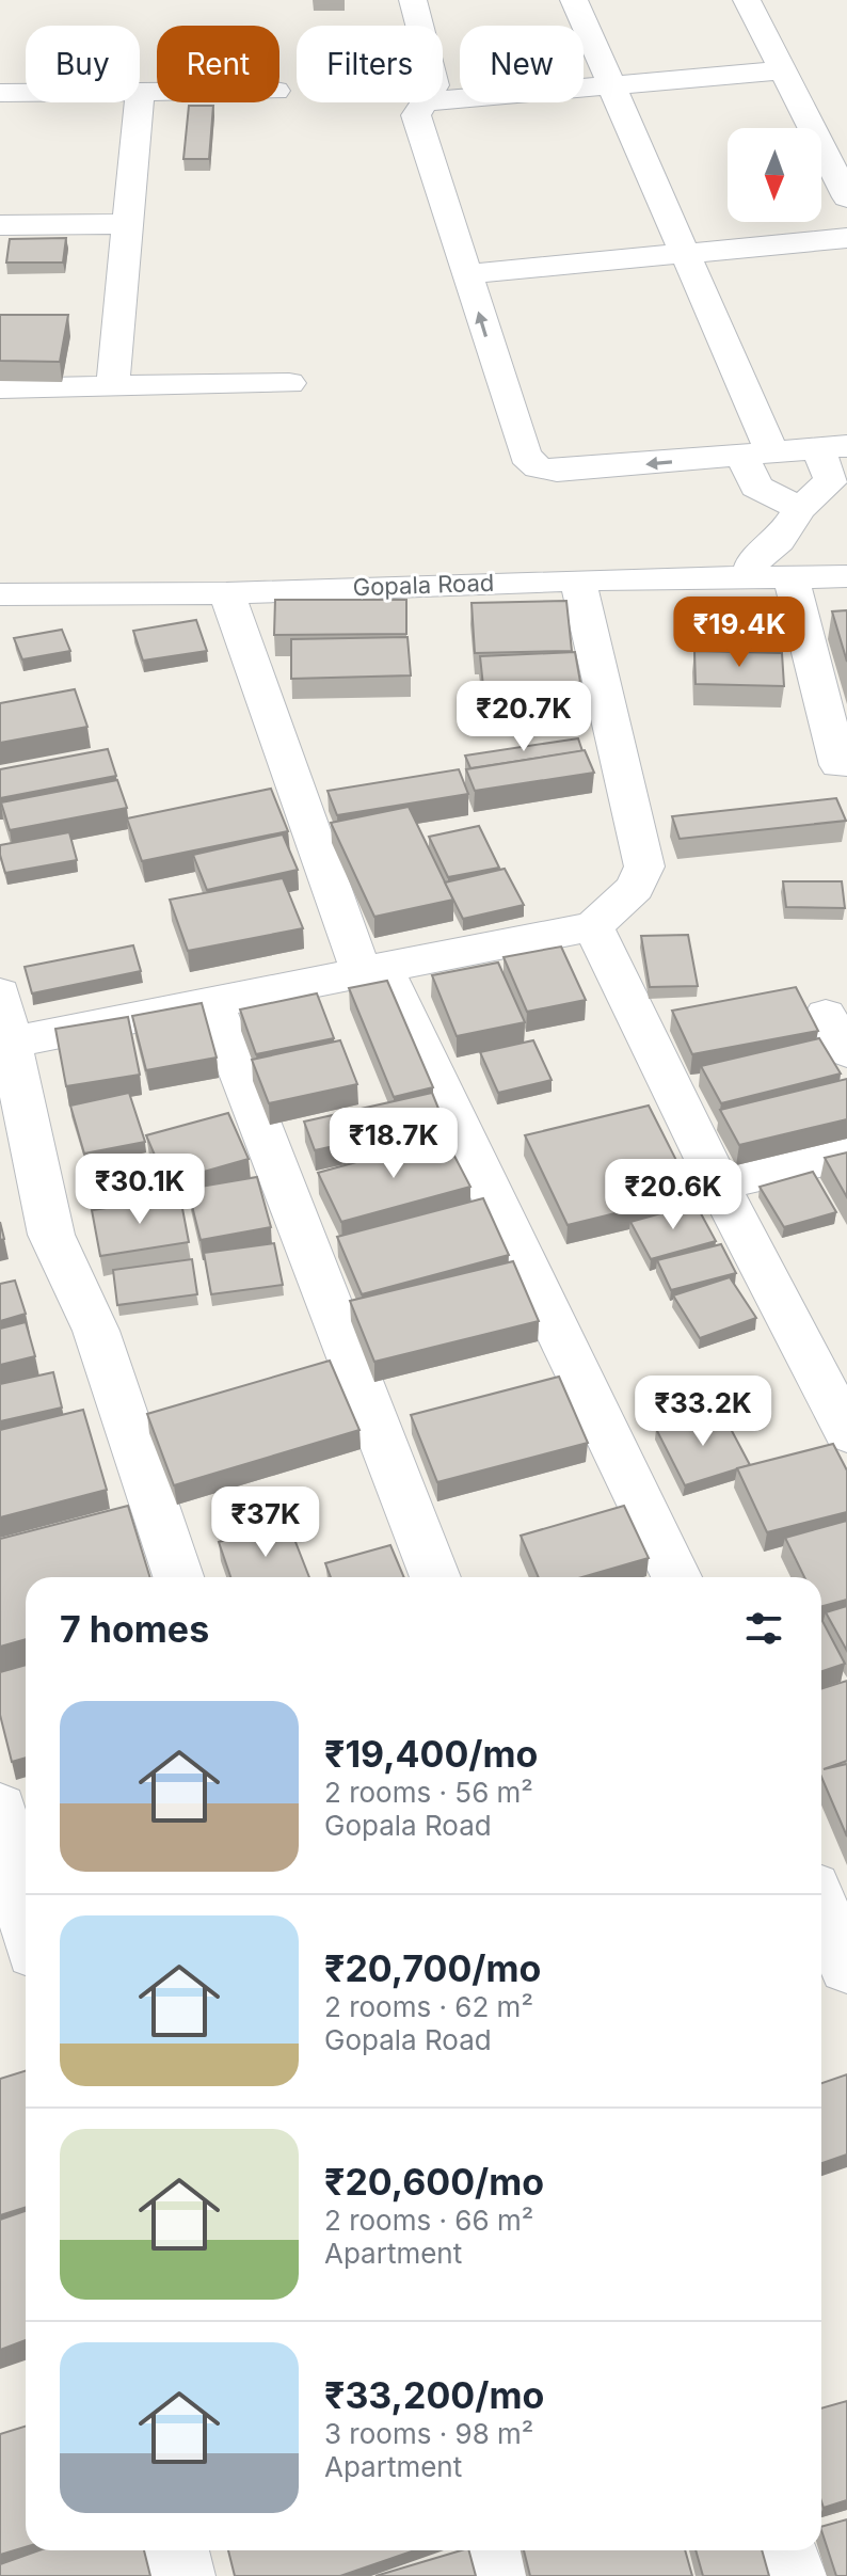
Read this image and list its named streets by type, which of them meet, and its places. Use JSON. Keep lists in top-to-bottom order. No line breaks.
{"streets":{"street":["Gopala Road"]},"north":"bottom","page":{"chip":["Buy","Rent","Filters","New"],"price":["₹19.4K","₹20.7K","₹18.7K","₹30.1K","₹20.6K","₹33.2K","₹37K"],"heading":"7 homes","list":[{"name":"₹19,400/mo","note":"2 rooms · 56 m² · Gopala Road"},{"name":"₹20,700/mo","note":"2 rooms · 62 m² · Gopala Road"},{"name":"₹20,600/mo","note":"2 rooms · 66 m² · Apartment"},{"name":"₹33,200/mo","note":"3 rooms · 98 m² · Apartment"}]}}
